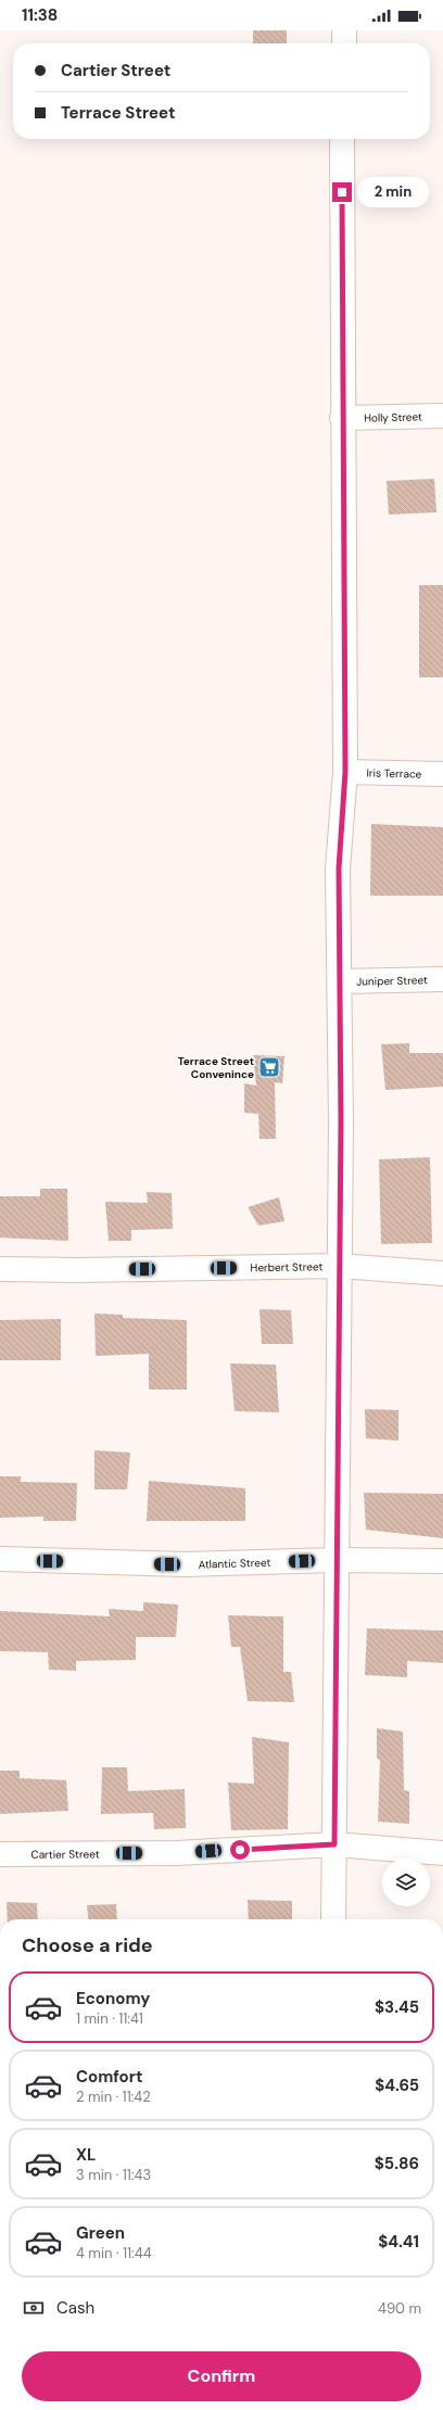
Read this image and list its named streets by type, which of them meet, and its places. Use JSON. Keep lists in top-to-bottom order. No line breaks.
{"streets":{"street":["Holly Street","Iris Terrace","Juniper Street","Herbert Street","Atlantic Street","Cartier Street"]},"places":{"supermarket":["Terrace Street Convenince"]},"page":{"status":"11:38","banner":["Cartier Street","Terrace Street"],"bubble":"2 min","heading":"Choose a ride","list":[{"name":"Economy","note":"1 min · 11:41","value":"$3.45"},{"name":"Comfort","note":"2 min · 11:42","value":"$4.65"},{"name":"XL","note":"3 min · 11:43","value":"$5.86"},{"name":"Green","note":"4 min · 11:44","value":"$4.41"}],"pay":["Cash","490 m"],"buttons":"Confirm"}}
